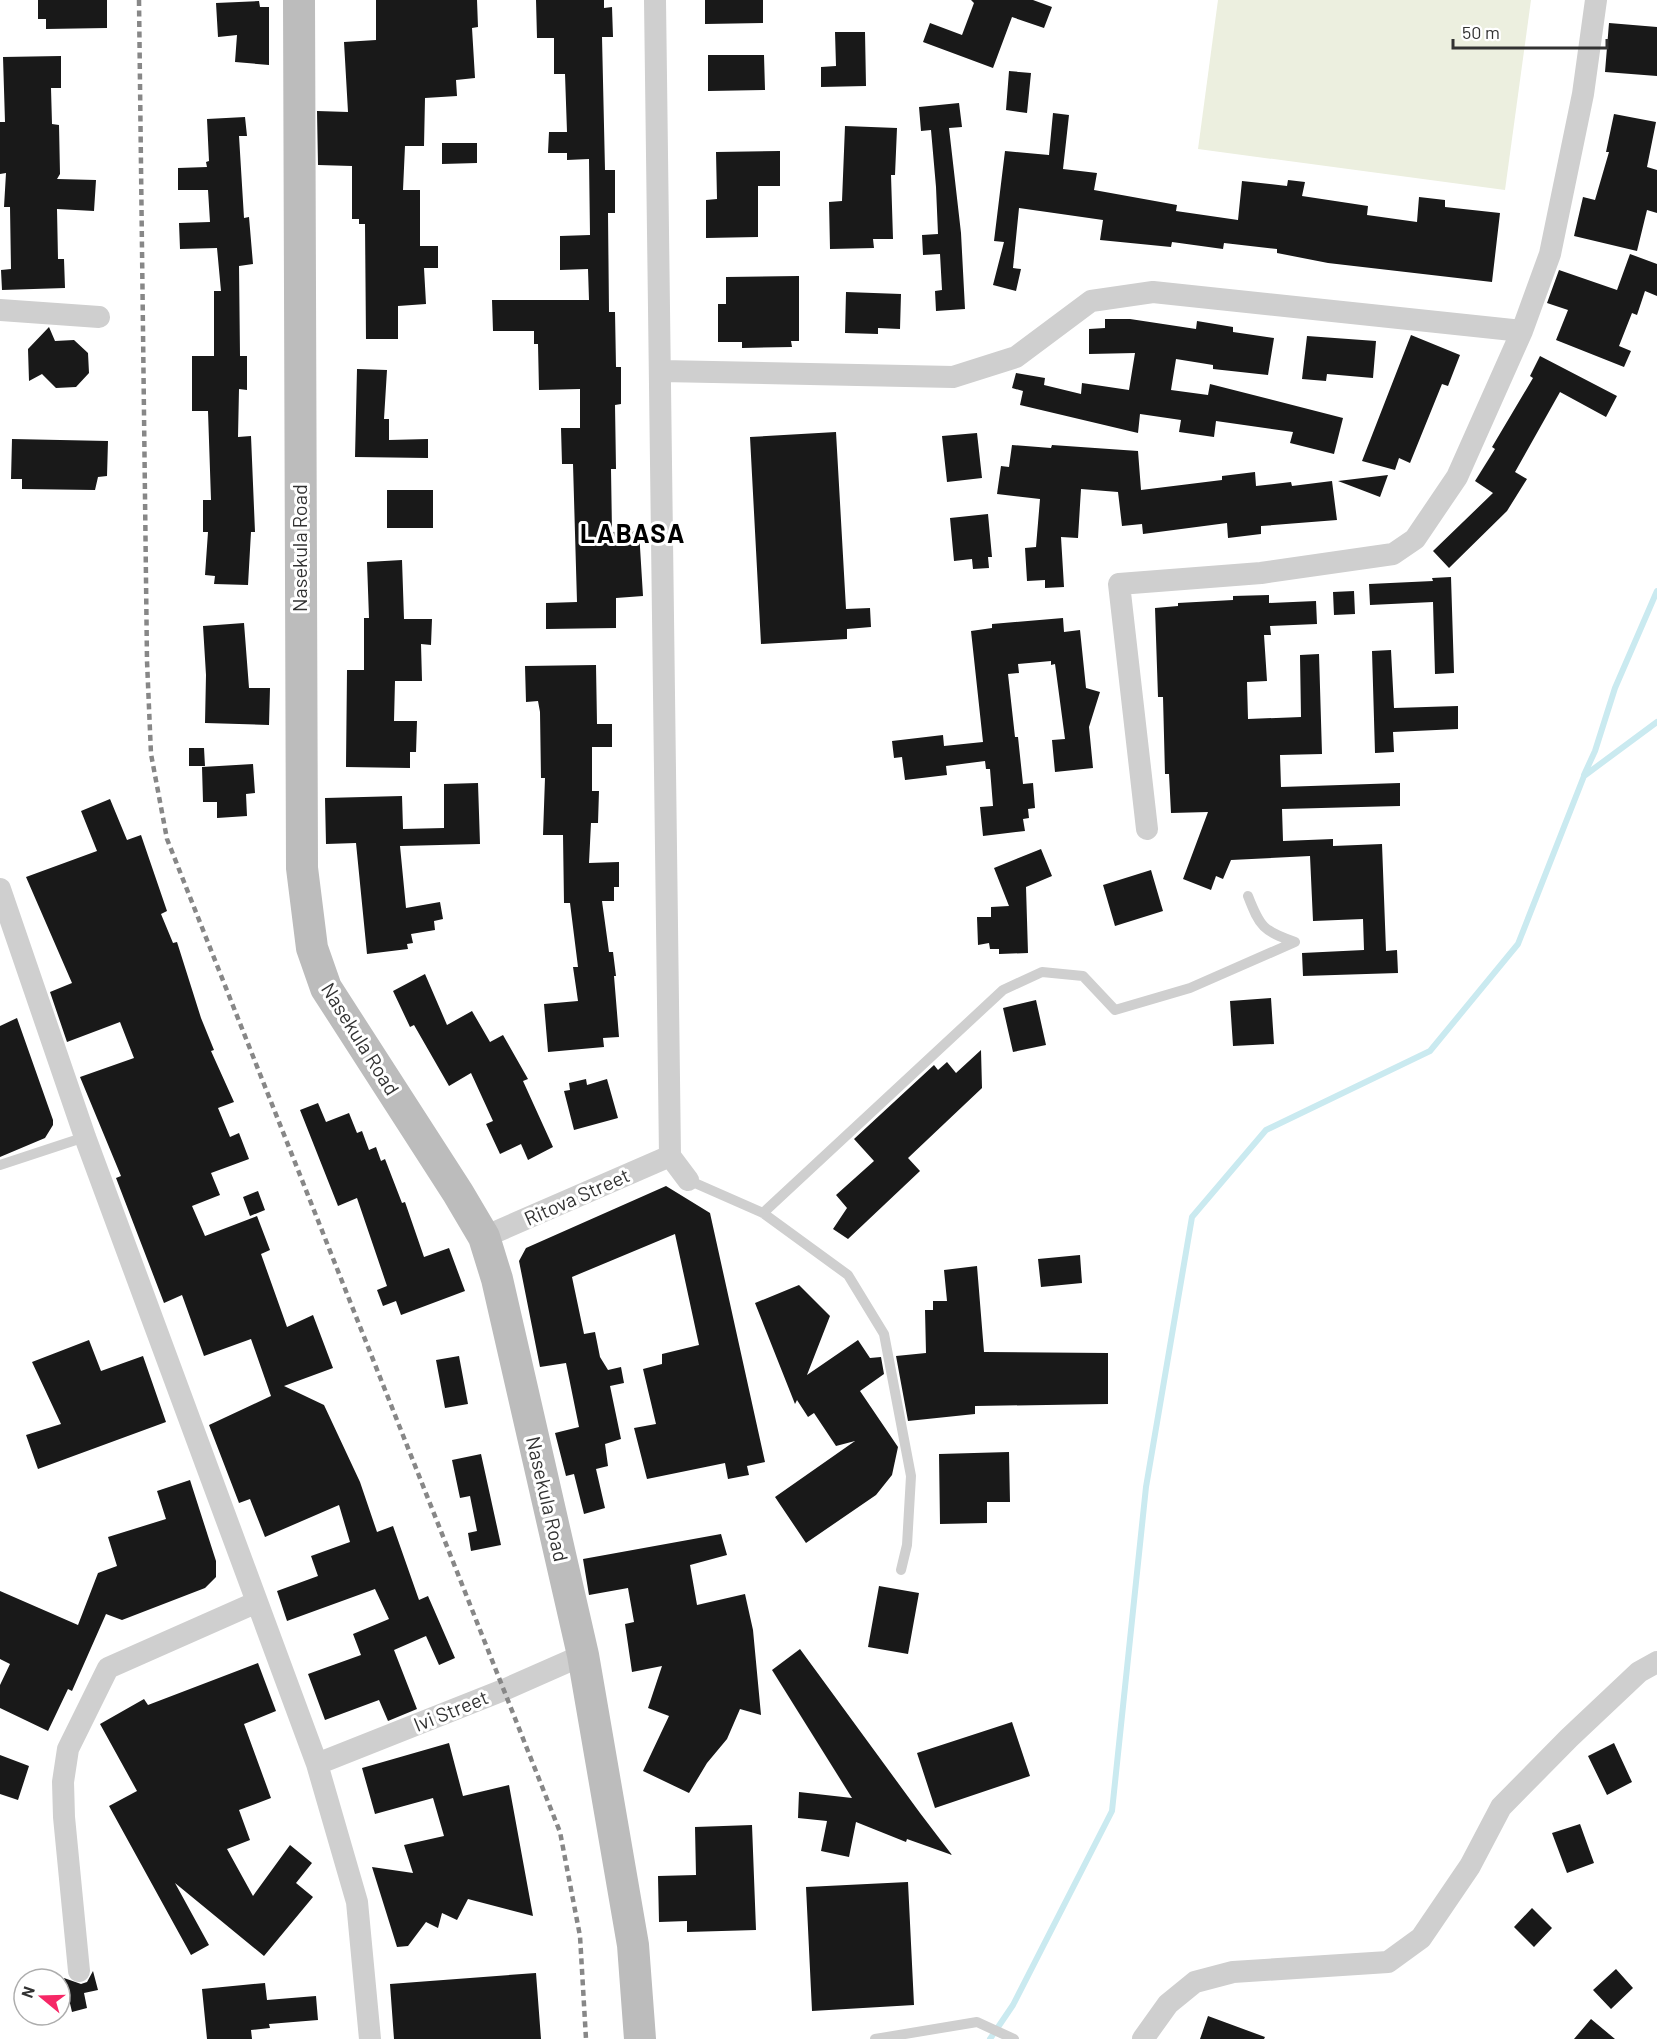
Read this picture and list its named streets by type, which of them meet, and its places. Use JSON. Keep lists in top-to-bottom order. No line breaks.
{"streets":{"main road":["Nasekula Road"],"street":["Ritova Street","Ivi Street"]},"crossings":[["Nasekula Road","Ritova Street"],["Nasekula Road","Ivi Street"]],"districts":["LABASA"],"scale_bar":"50 m","north":"left"}
